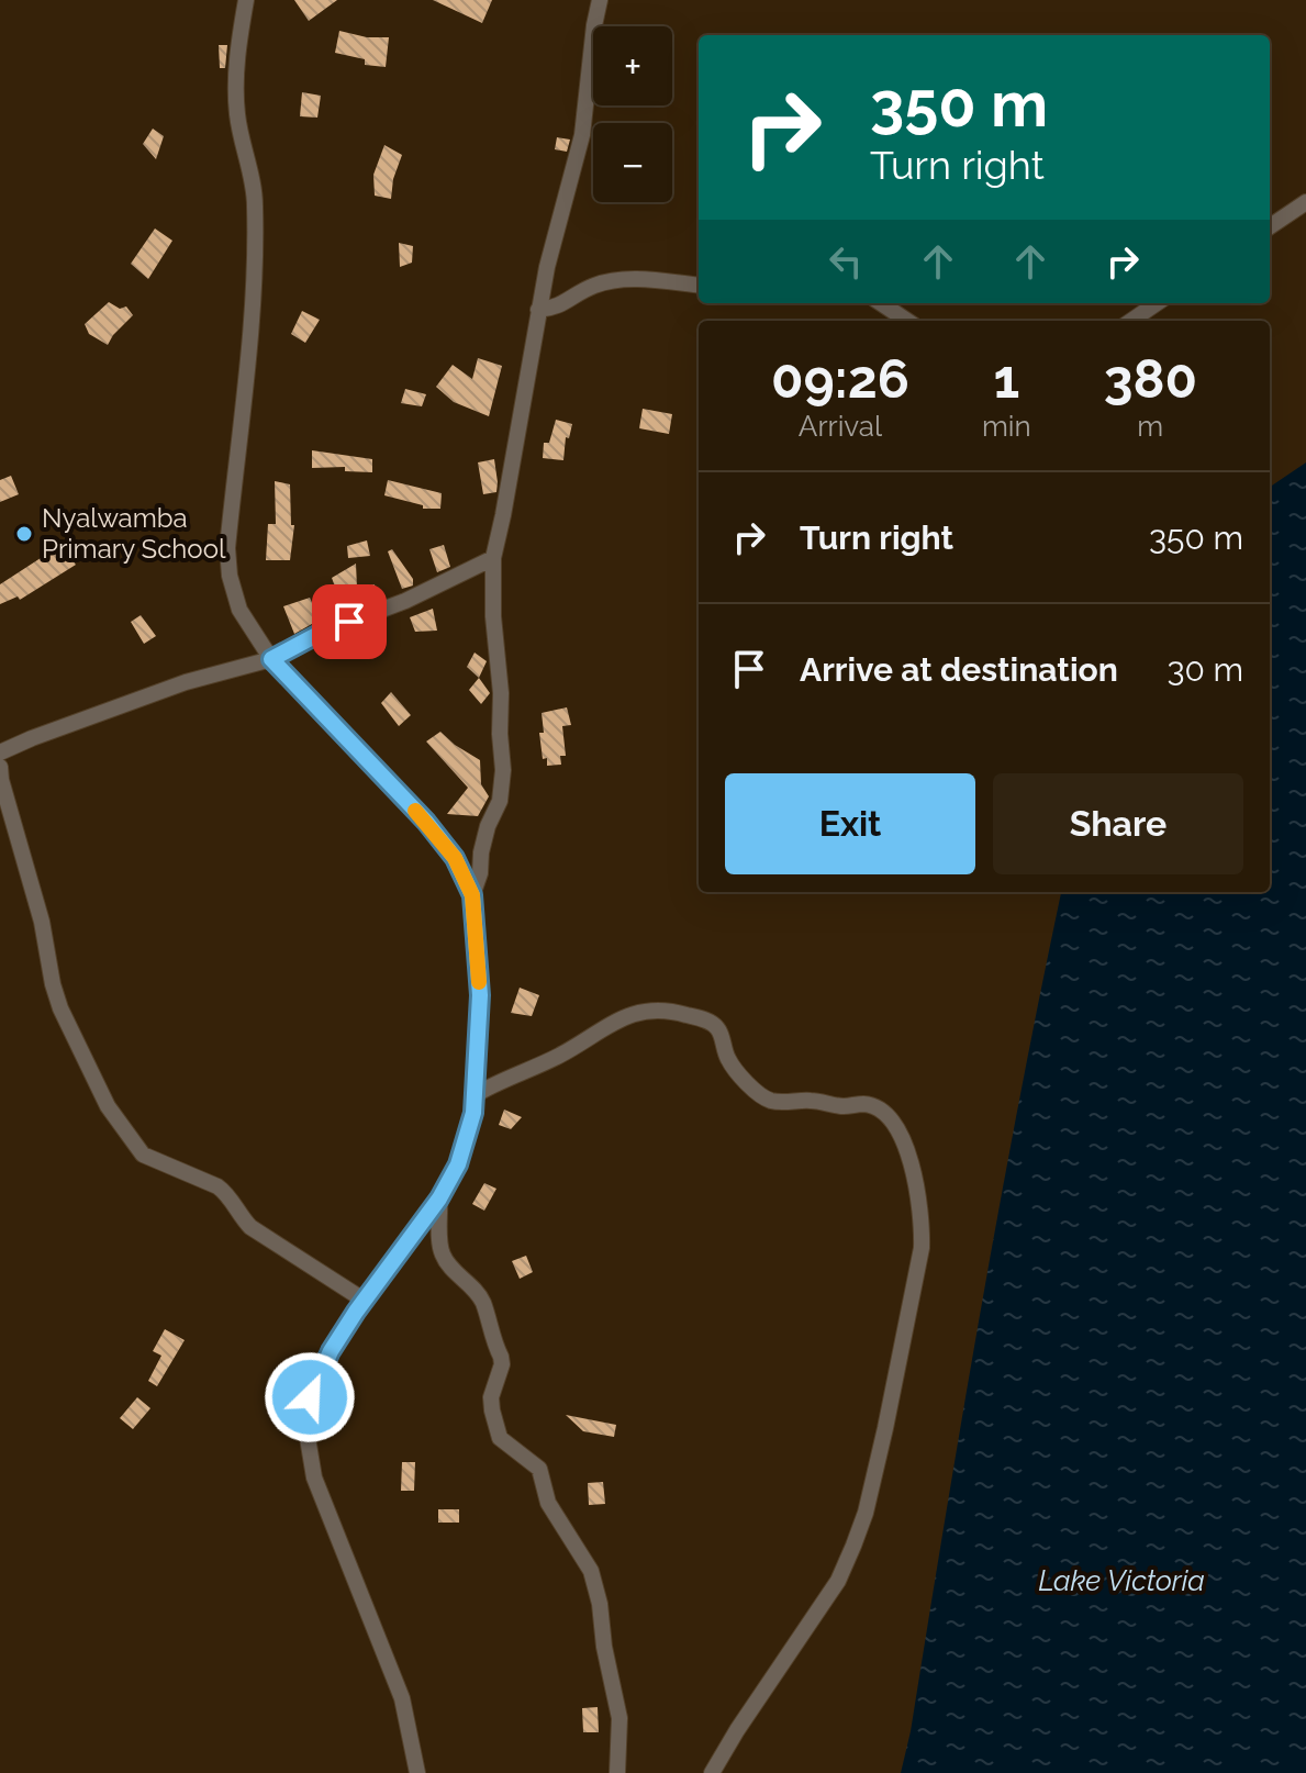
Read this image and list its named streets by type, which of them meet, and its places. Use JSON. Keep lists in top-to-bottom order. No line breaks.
{"water":["Lake Victoria"],"places":["Nyalwamba Primary School"],"page":{"map_buttons":["+","−"],"turn":["350 m","Turn right"],"eta":["09:26","Arrival","1","min","380","m"],"list":[{"name":"Turn right","value":"350 m"},{"name":"Arrive at destination","value":"30 m"}],"buttons":["Exit","Share"]}}
